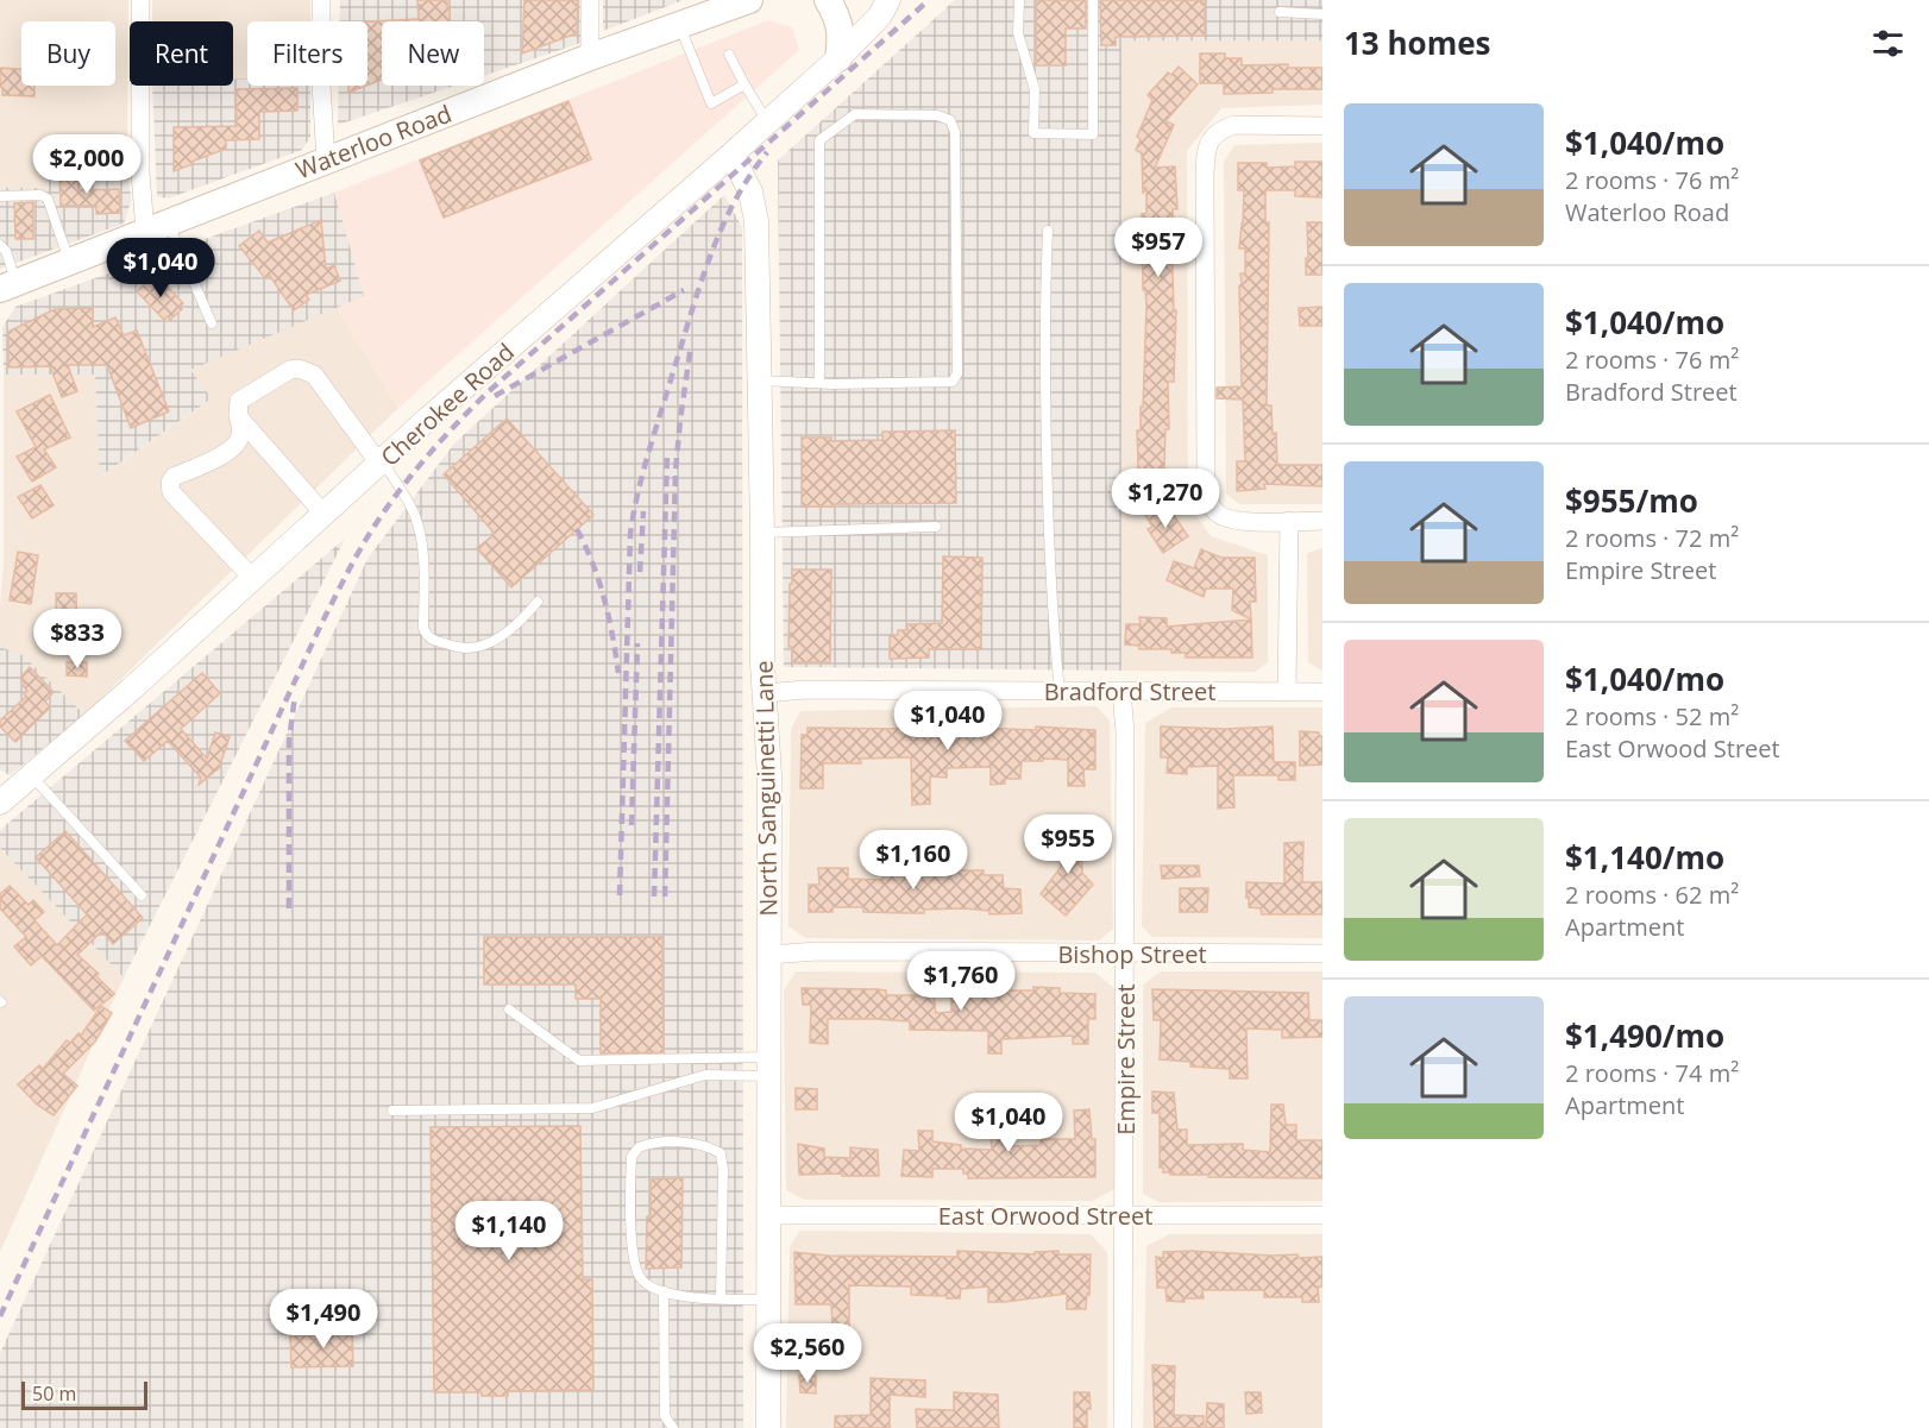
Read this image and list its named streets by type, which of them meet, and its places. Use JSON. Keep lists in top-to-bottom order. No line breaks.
{"streets":{"main road":["Waterloo Road"],"street":["Cherokee Road","Bradford Street","North Sanguinetti Lane","Bishop Street","Empire Street","East Orwood Street"]},"crossings":[["Cherokee Road","North Sanguinetti Lane"],["Bradford Street","North Sanguinetti Lane"],["Bradford Street","Empire Street"],["North Sanguinetti Lane","Bishop Street"],["North Sanguinetti Lane","East Orwood Street"],["Bishop Street","Empire Street"],["Empire Street","East Orwood Street"]],"scale_bar":"50 m","page":{"heading":"13 homes","chip":["Buy","Rent","Filters","New"],"list":[{"name":"$1,040/mo","note":"2 rooms · 76 m² · Waterloo Road"},{"name":"$1,040/mo","note":"2 rooms · 76 m² · Bradford Street"},{"name":"$955/mo","note":"2 rooms · 72 m² · Empire Street"},{"name":"$1,040/mo","note":"2 rooms · 52 m² · East Orwood Street"},{"name":"$1,140/mo","note":"2 rooms · 62 m² · Apartment"},{"name":"$1,490/mo","note":"2 rooms · 74 m² · Apartment"}],"price":["$2,000","$957","$1,040","$1,270","$833","$1,040","$955","$1,160","$1,760","$1,040","$1,140","$1,490","$2,560"],"scale":"50 m"}}
